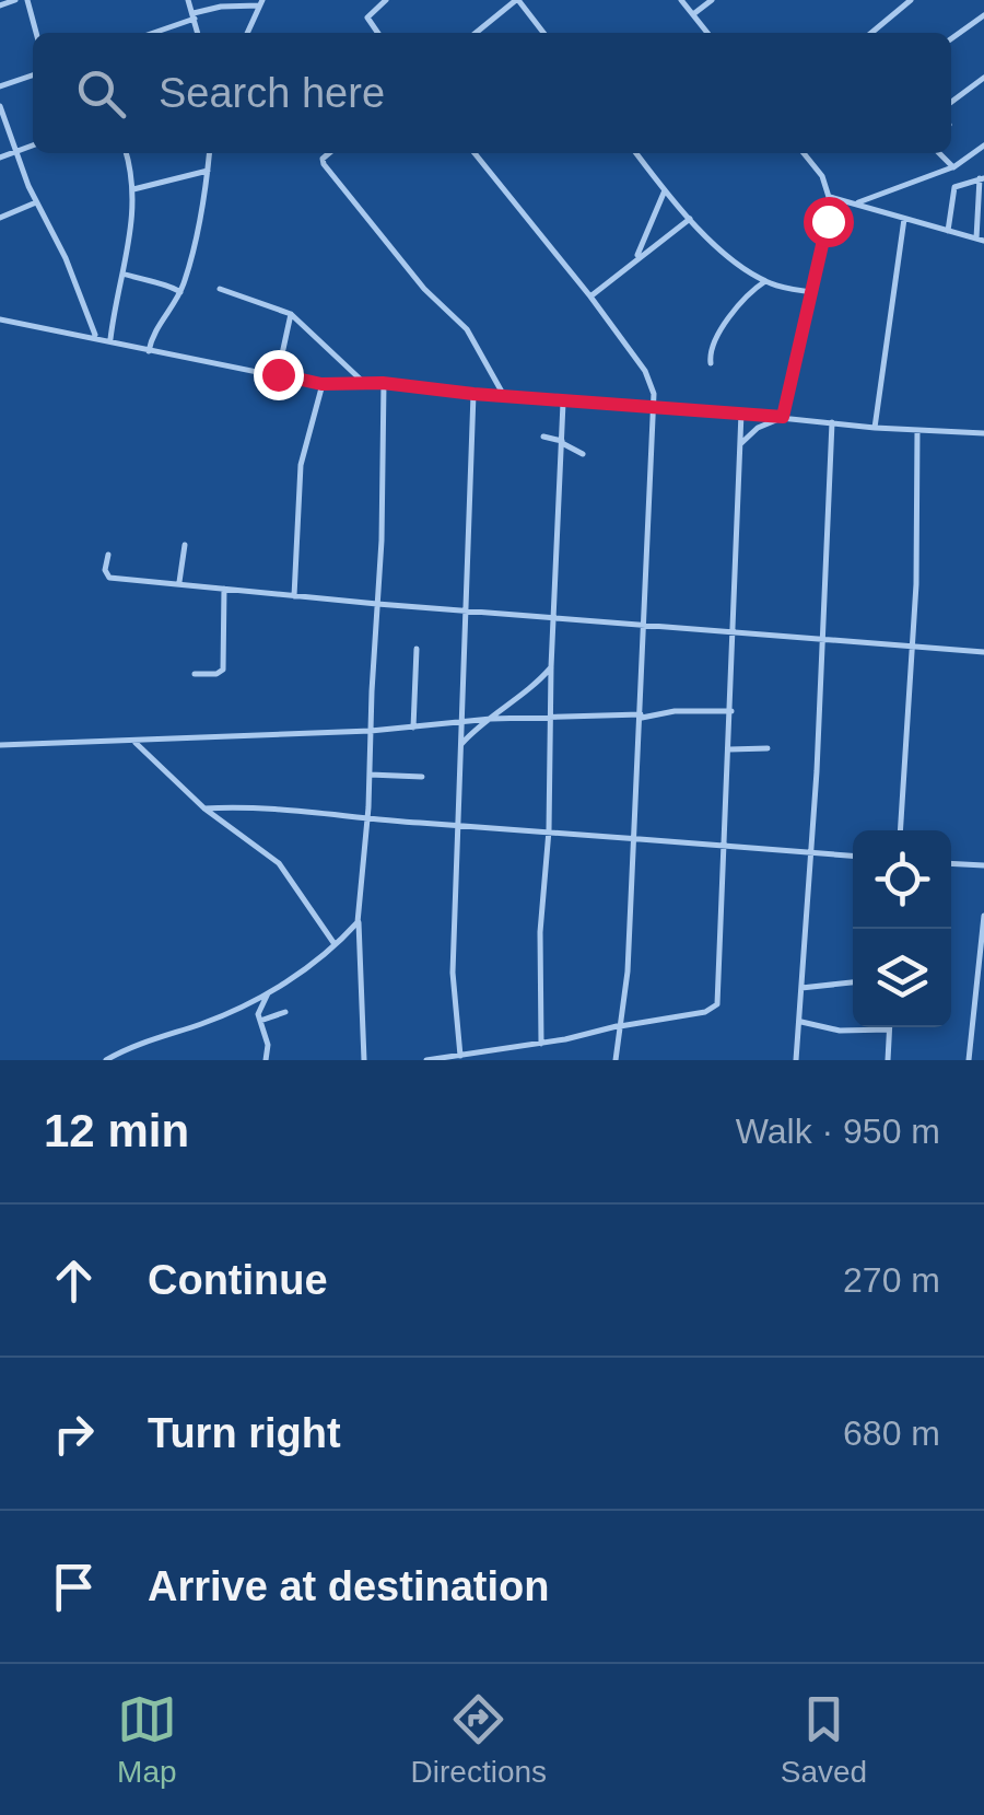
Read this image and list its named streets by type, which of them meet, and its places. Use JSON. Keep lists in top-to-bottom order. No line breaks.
{"page":{"search":"Search here","heading":["12 min","Walk · 950 m"],"list":[["Continue","270 m"],["Turn right","680 m"],"Arrive at destination"],"nav":["Map","Directions","Saved"]}}
